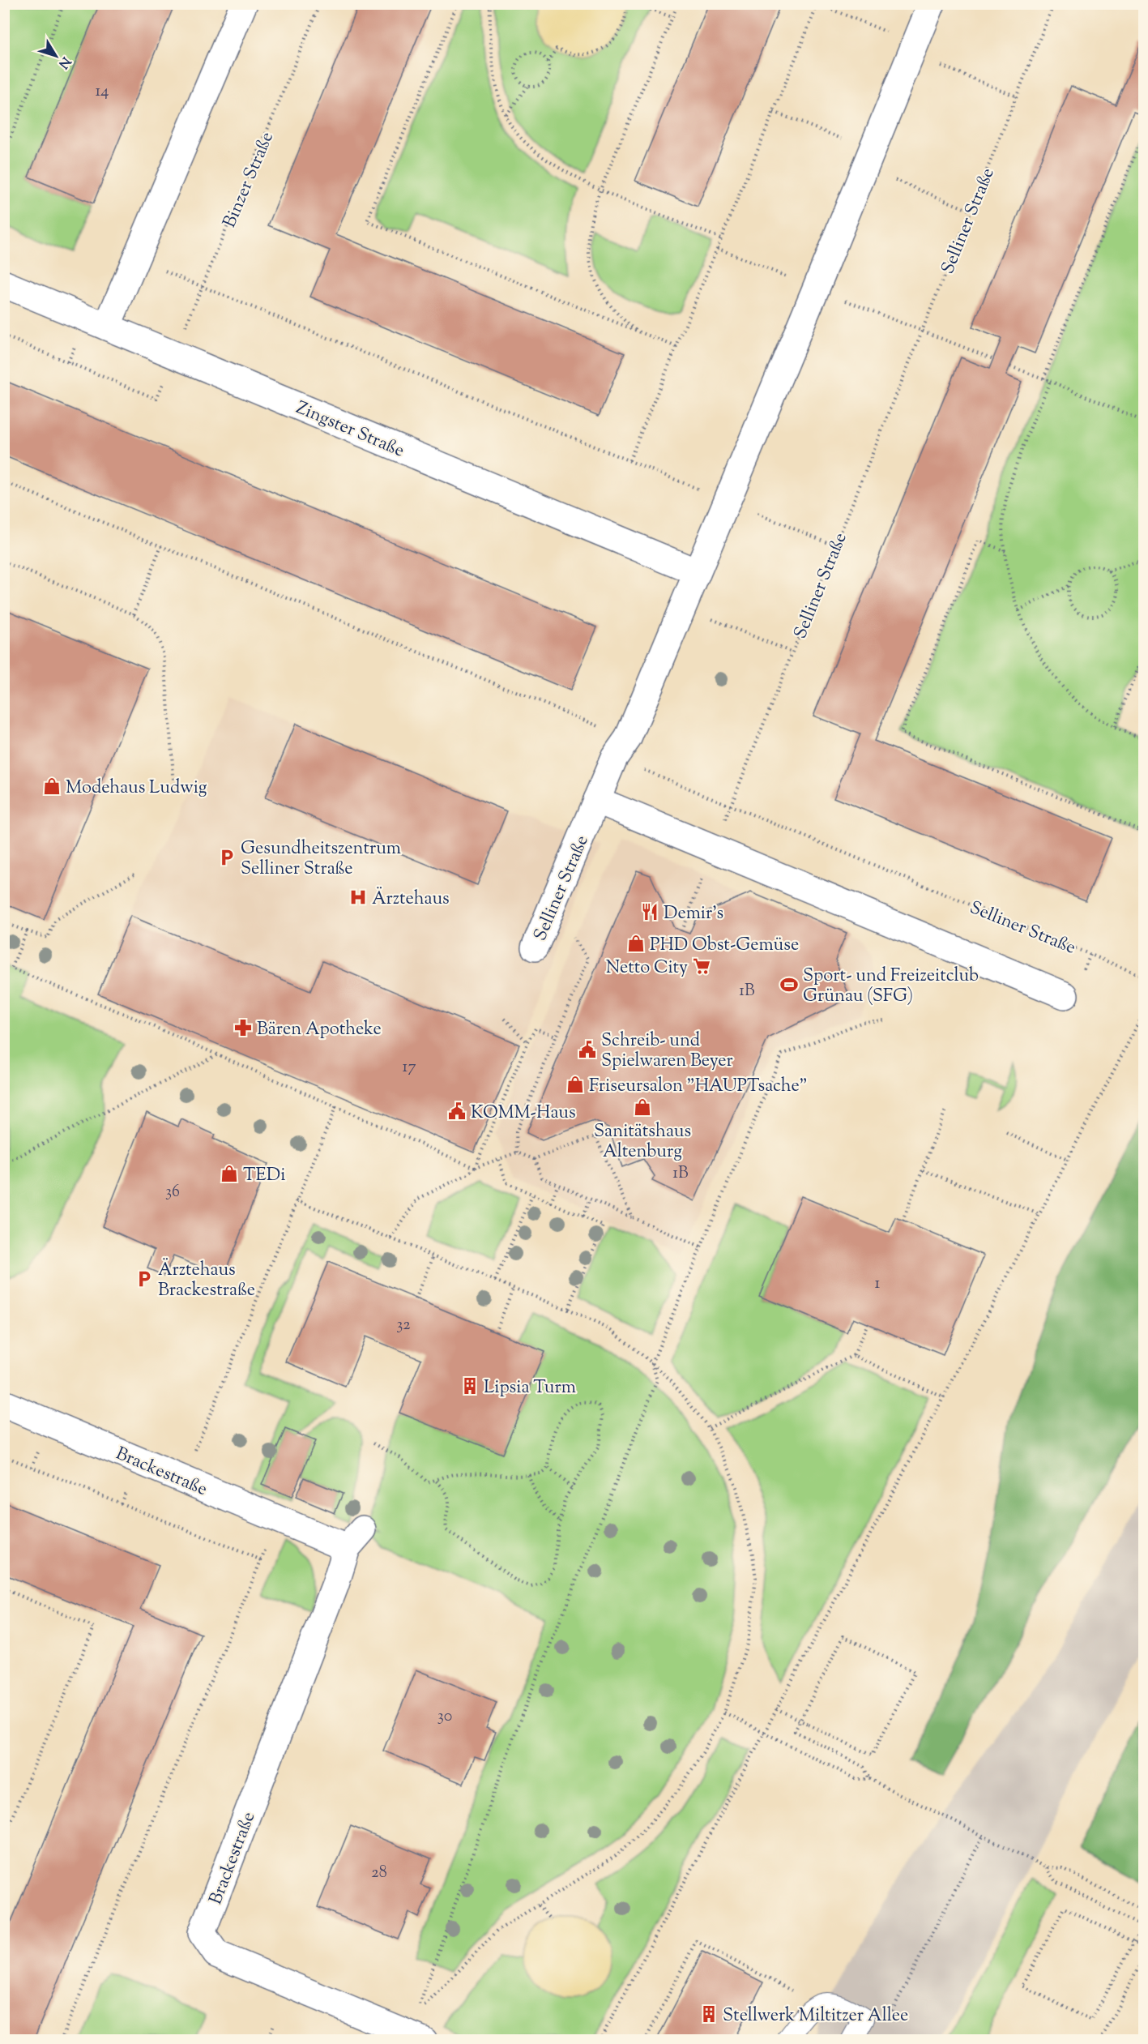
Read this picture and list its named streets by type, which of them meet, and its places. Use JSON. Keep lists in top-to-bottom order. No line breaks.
{"streets":{"street":["Selliner Straße","Zingster Straße","Brackestraße"],"path":["Binzer Straße"]},"crossings":[["Binzer Straße","Zingster Straße"],["Selliner Straße","Zingster Straße"]],"places":{"shop":["Modehaus Ludwig","PHD Obst-Gemüse","Friseursalon \"HAUPTsache\"","Sanitätshaus Altenburg","TEDi"],"parking":["Gesundheitszentrum Selliner Straße","Ärztehaus Brackestraße"],"hospital":["Ärztehaus"],"restaurant":["Demir's"],"supermarket":["Netto City"],"sports":["Sport- und Freizeitclub Grünau (SFG)"],"pharmacy":["Bären Apotheke"],"public building":["Schreib- und Spielwaren Beyer","KOMM-Haus"],"building":["Lipsia Turm","Stellwerk Miltitzer Allee"]},"house_numbers":["14","1B","17","1B","36","1","32","30","28"],"north":"bottom right"}
